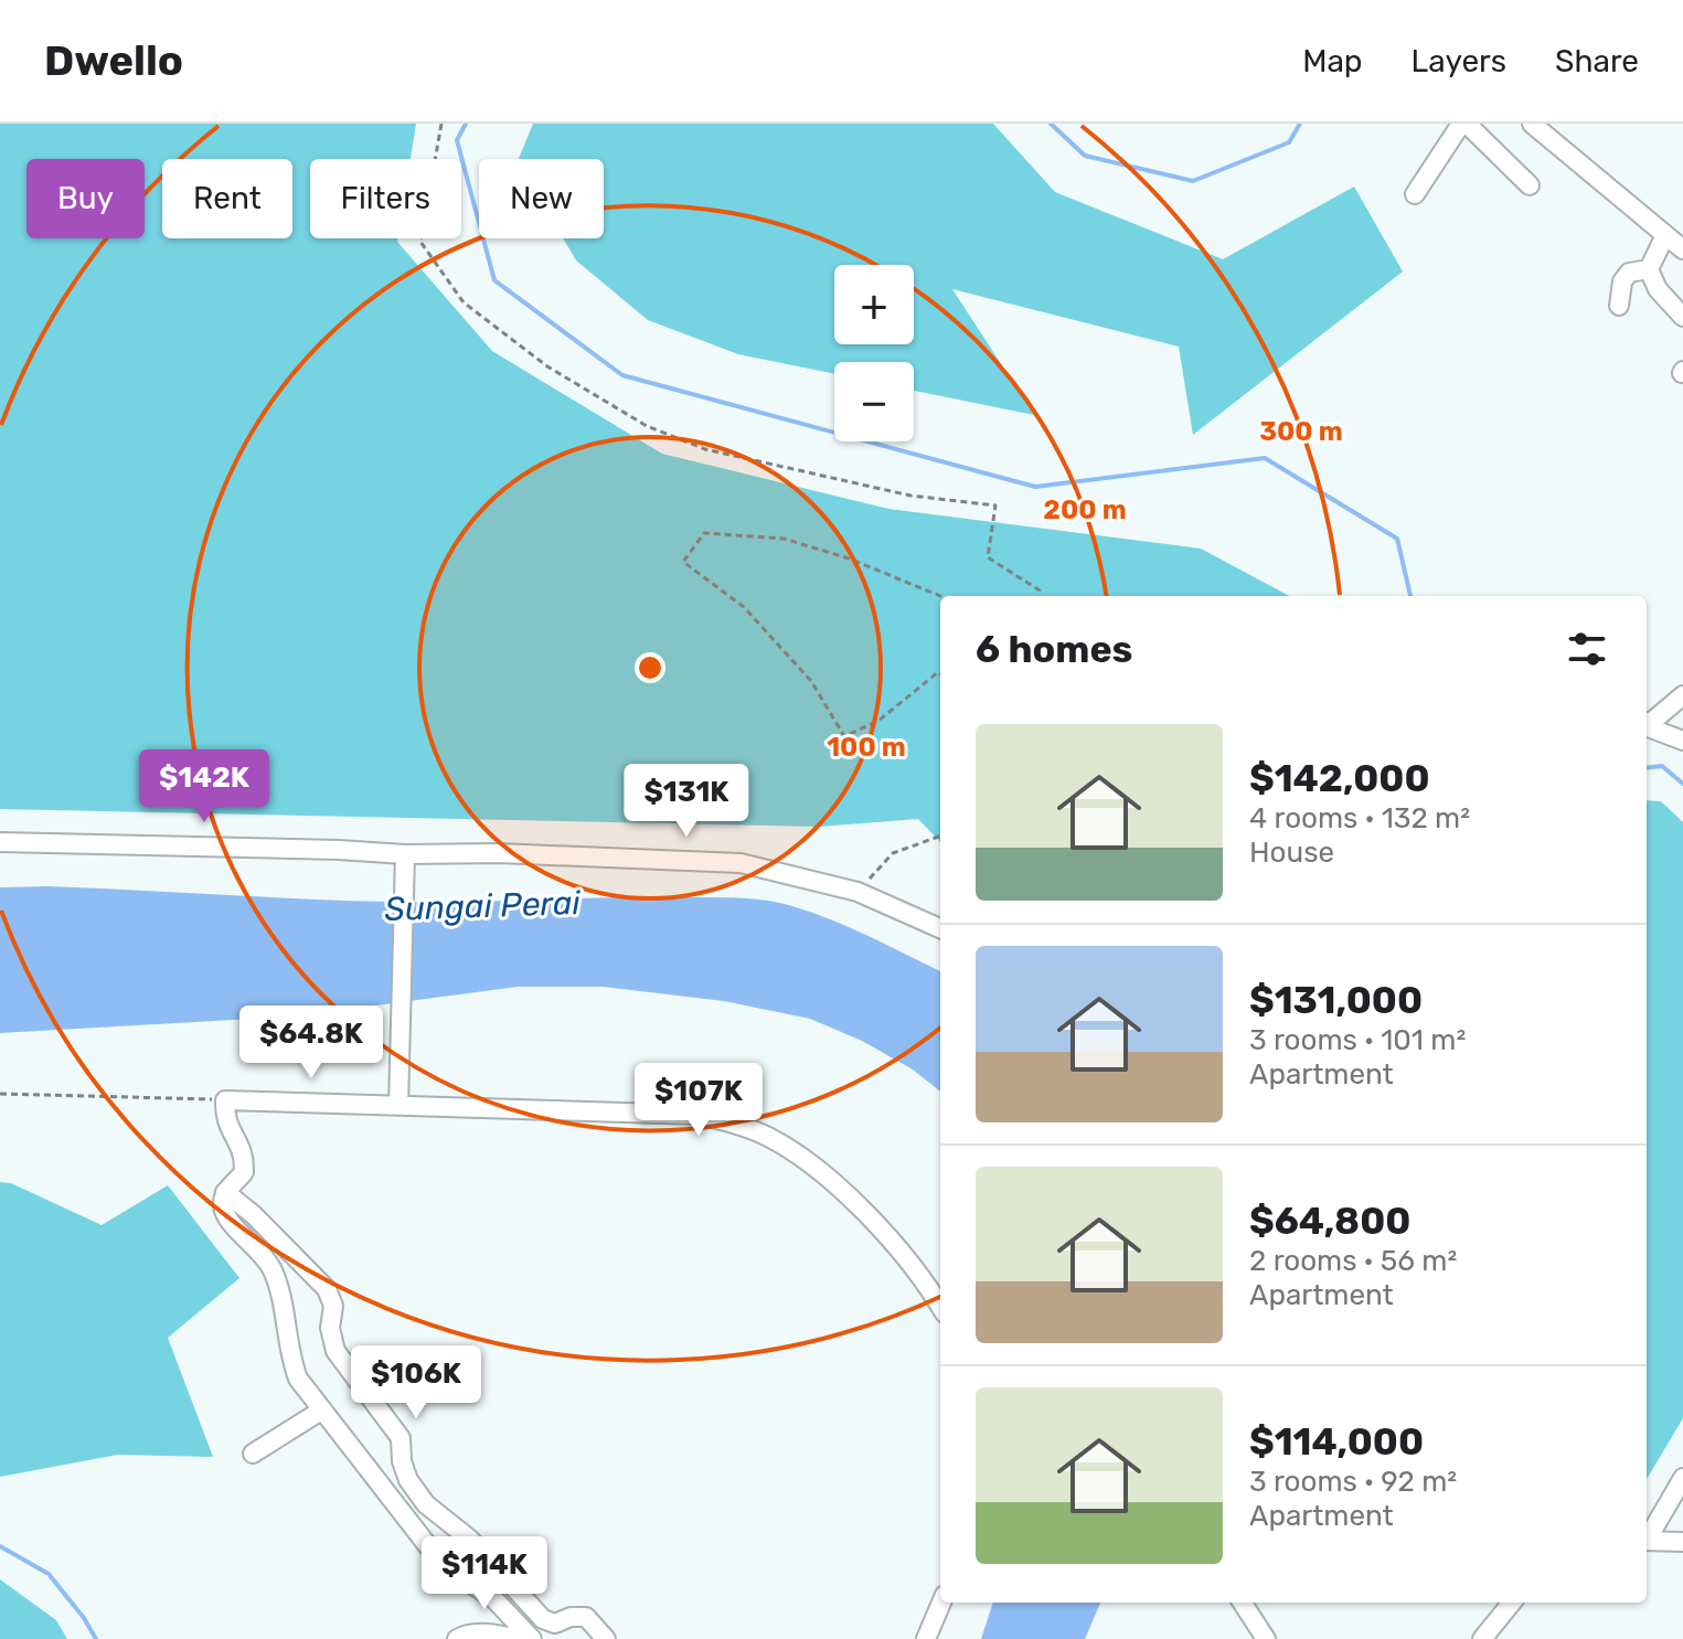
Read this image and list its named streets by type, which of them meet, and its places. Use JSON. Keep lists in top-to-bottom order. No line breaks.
{"water":["Sungai Perai"],"page":{"header":"Dwello","nav":["Map","Layers","Share"],"chip":["Buy","Rent","Filters","New"],"map_buttons":["+","−"],"heading":"6 homes","list":[{"name":"$142,000","note":"4 rooms · 132 m² · House"},{"name":"$131,000","note":"3 rooms · 101 m² · Apartment"},{"name":"$64,800","note":"2 rooms · 56 m² · Apartment"},{"name":"$114,000","note":"3 rooms · 92 m² · Apartment"}],"price":["$142K","$131K","$64.8K","$107K","$106K","$114K"]},"rings":["300 m","200 m","100 m"]}
